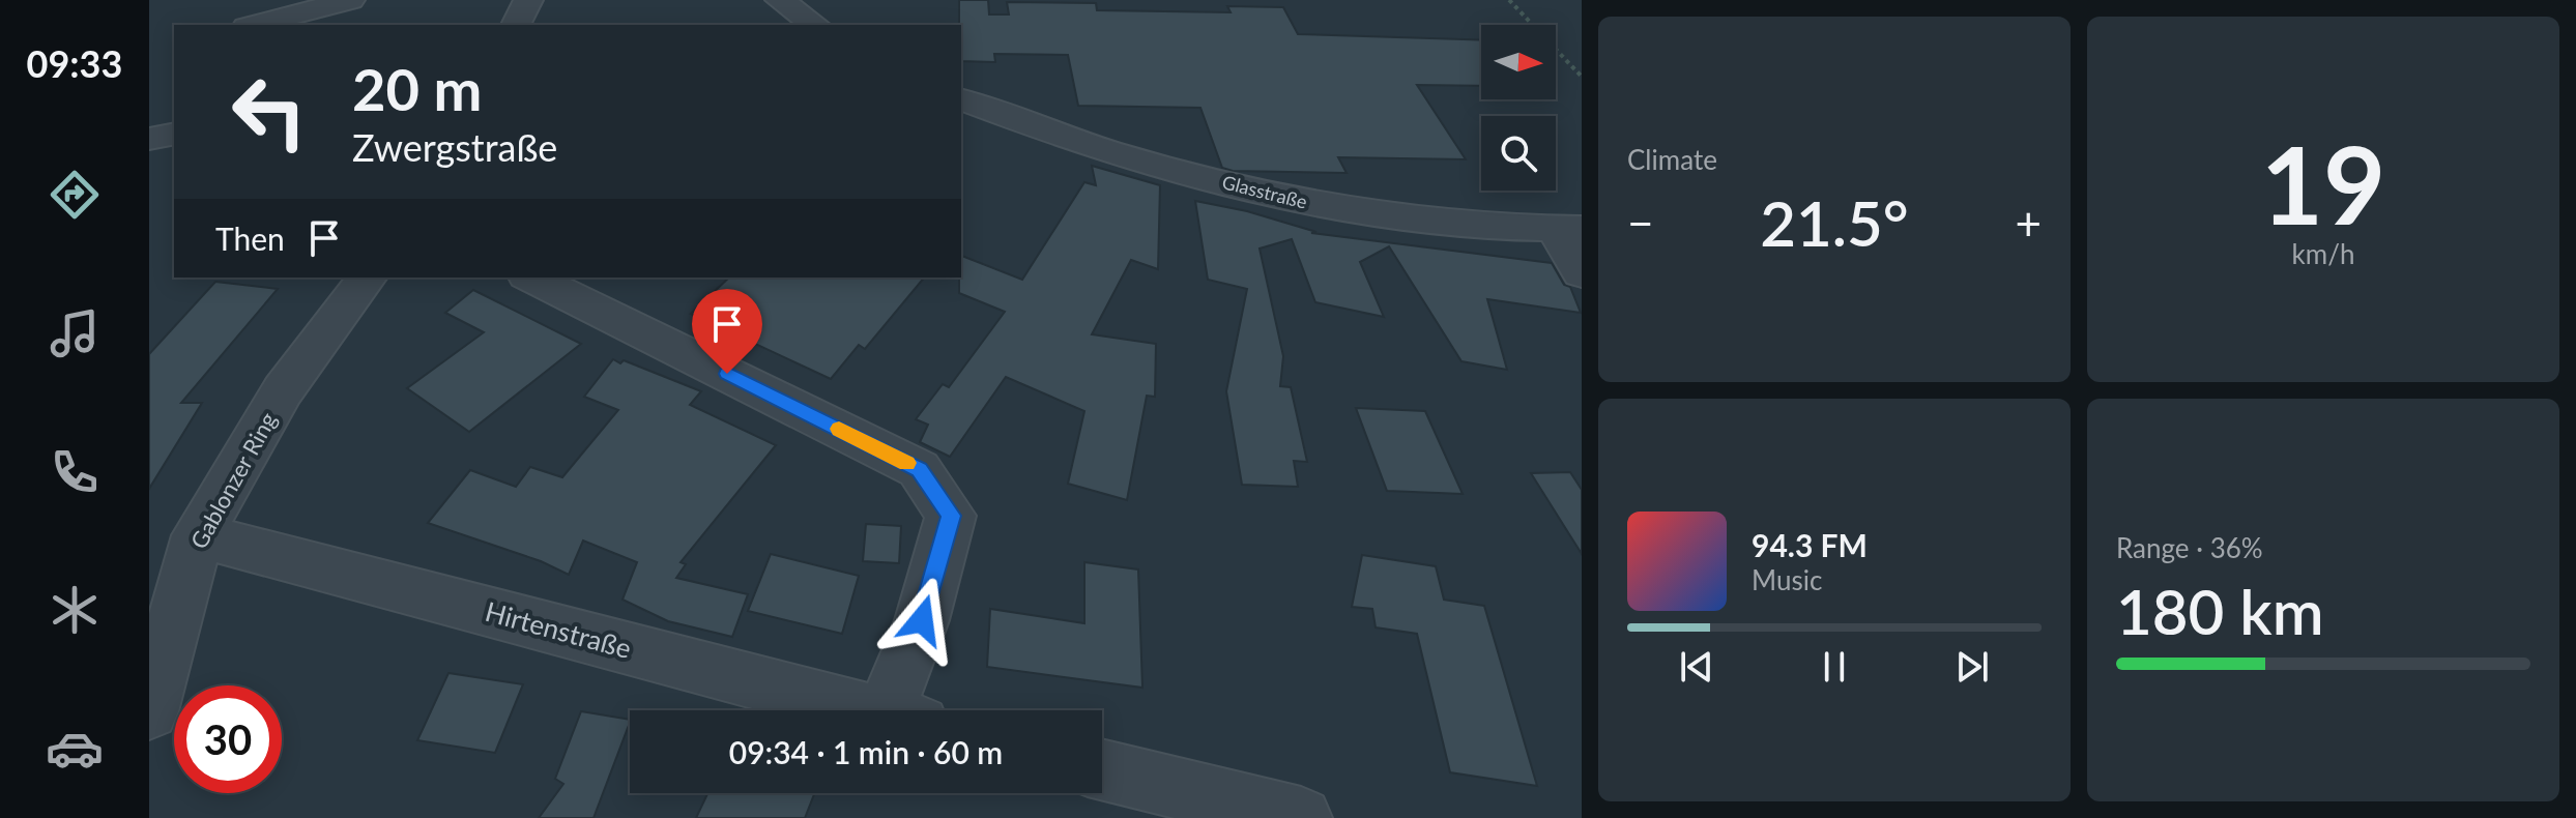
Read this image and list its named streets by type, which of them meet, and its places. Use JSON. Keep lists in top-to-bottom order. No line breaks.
{"streets":{"street":["Glasstraße","Gablonzer Ring","Hirtenstraße"]},"crossings":[["Gablonzer Ring","Hirtenstraße"]],"north":"right","page":{"tabs":"09:33","tile":["Climate",["19","km/h"],["Range · 36%","180 km"]],"turn":["20 m","Zwergstraße"],"heat":["−","21.5°","+"],"then":"Then","song":["94.3 FM","Music"],"limit":"30","trip":"09:34 · 1 min · 60 m"}}
